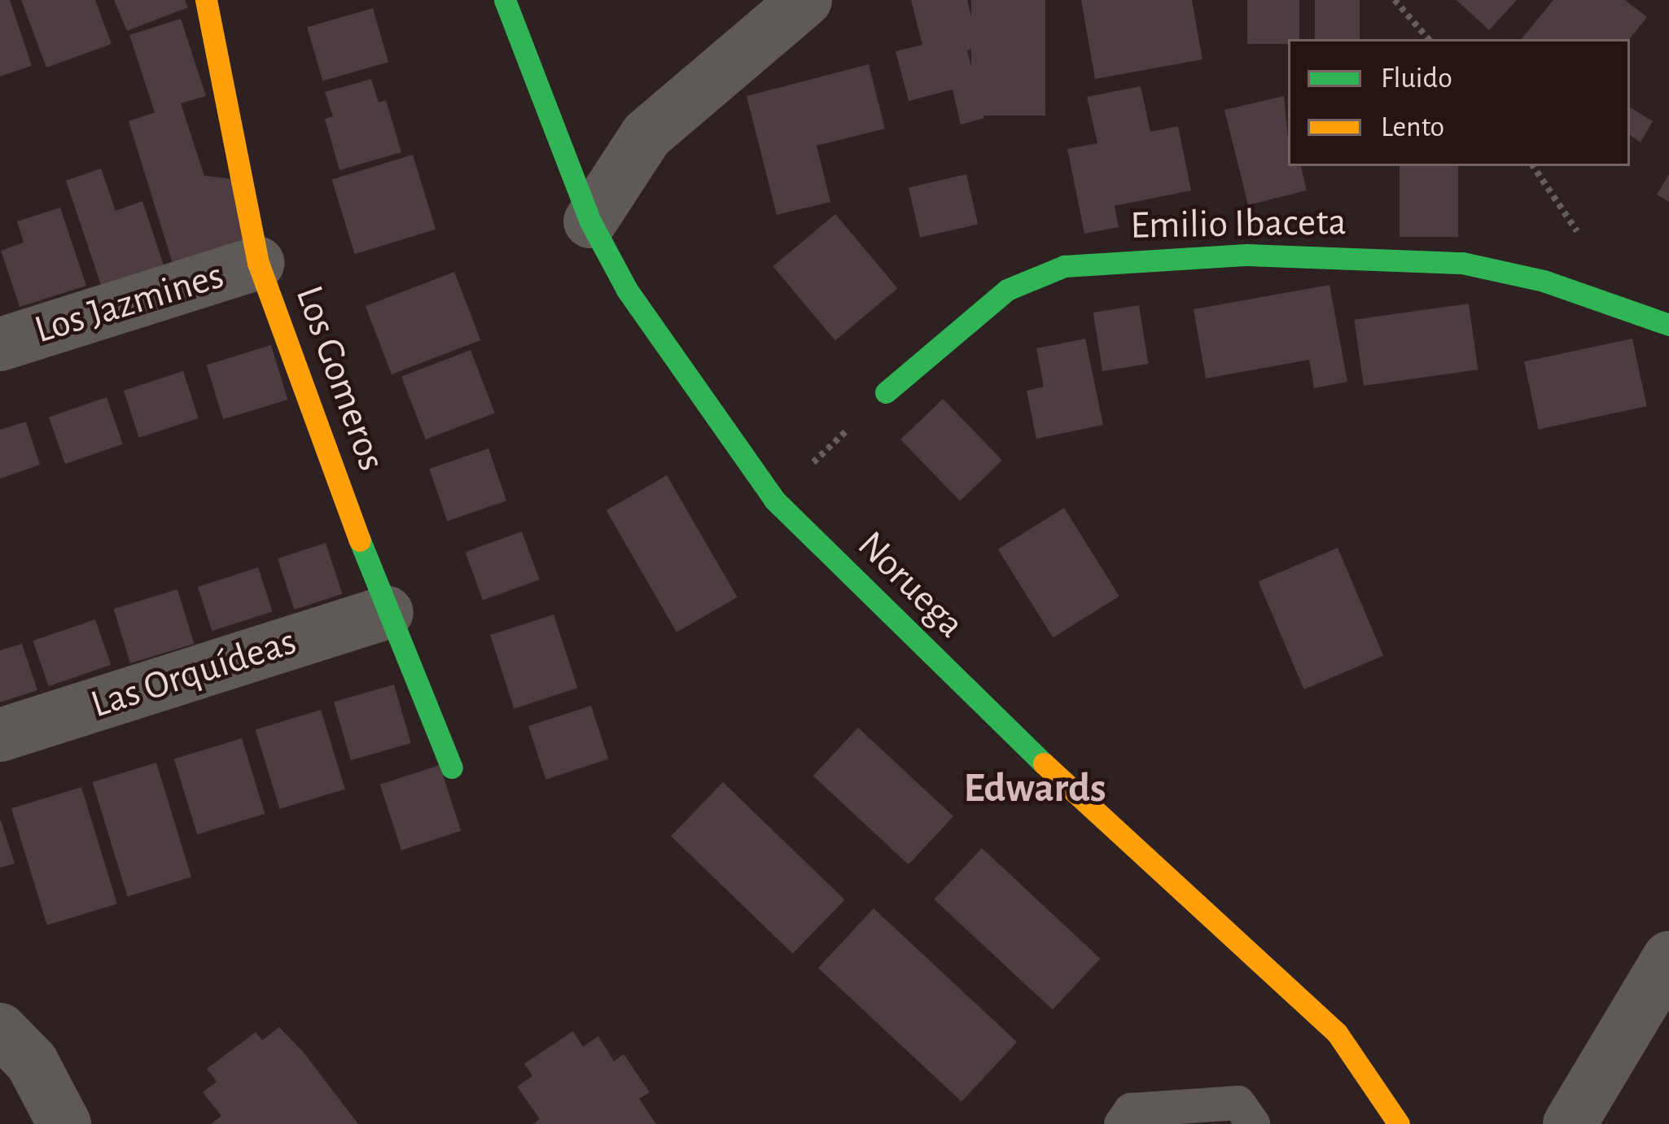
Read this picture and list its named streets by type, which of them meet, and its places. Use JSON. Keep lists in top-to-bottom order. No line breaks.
{"streets":{"street":["Emilio Ibaceta","Los Jazmines","Los Gomeros","Noruega","Las Orquídeas"]},"crossings":[["Los Jazmines","Los Gomeros"],["Los Gomeros","Las Orquídeas"]],"districts":["Edwards"],"legend":["Fluido","Lento"]}
